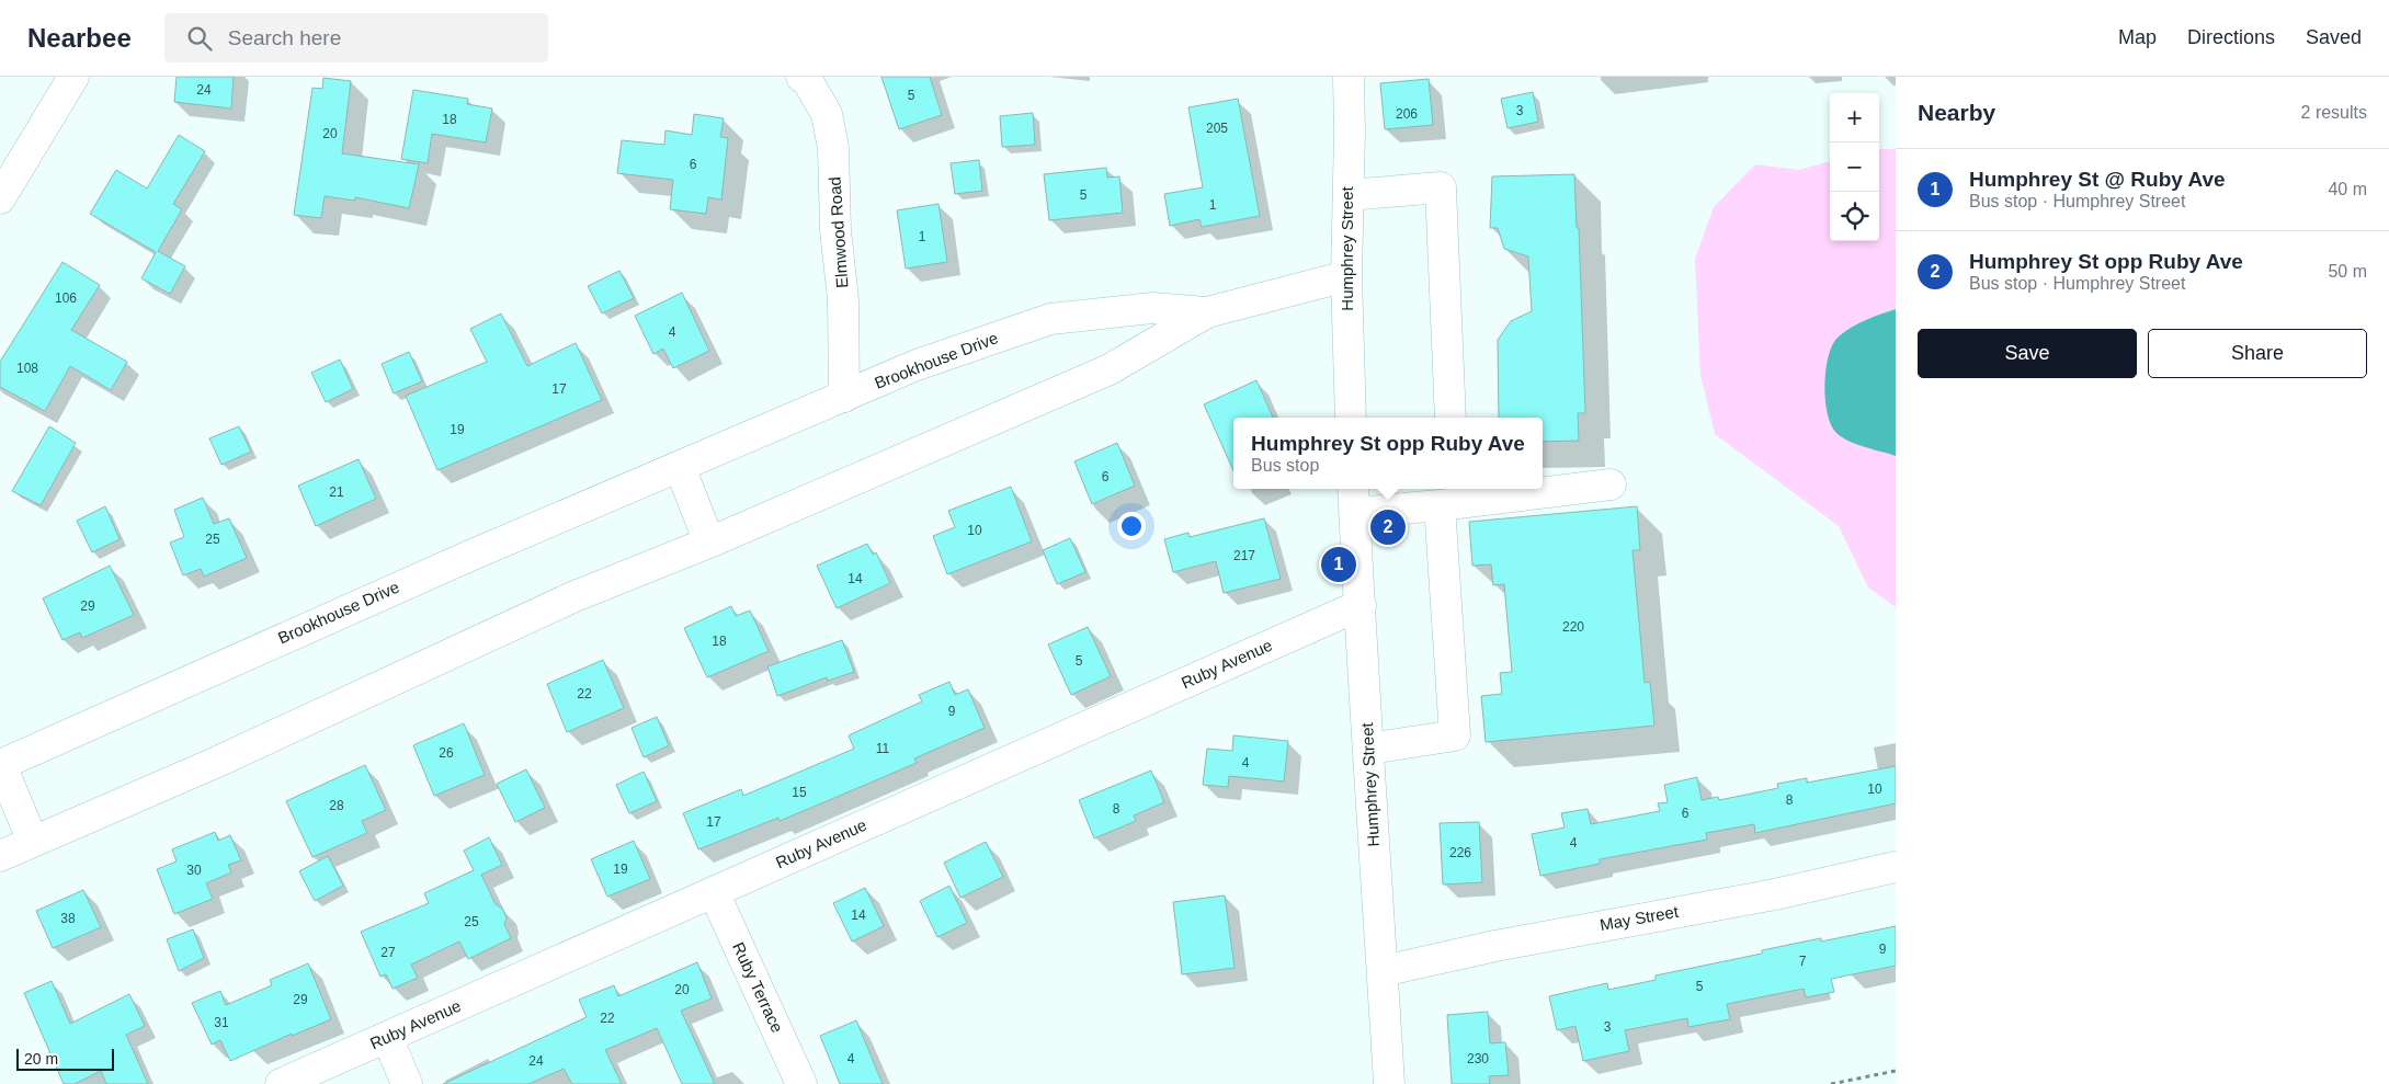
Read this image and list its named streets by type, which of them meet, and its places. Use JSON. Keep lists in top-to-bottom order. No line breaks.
{"streets":{"main road":["Elmwood Road","Humphrey Street","Brookhouse Drive","Ruby Avenue","May Street","Ruby Terrace"]},"crossings":[["Elmwood Road","Brookhouse Drive"],["Humphrey Street","Brookhouse Drive"],["Humphrey Street","Ruby Avenue"],["Humphrey Street","May Street"],["Ruby Avenue","Ruby Terrace"]],"house_numbers":["24","5","3","206","18","205","20","6","5","1","1","106","4","108","17","19","6","21","10","25","217","14","29","220","18","5","22","9","11","26","4","10","15","8","28","8","6","17","4","226","19","30","14","38","25","9","27","7","5","20","29","22","31","3","4","230","24"],"scale_bar":"20 m","page":{"header":"Nearbee","search":"Search here","nav":["Map","Directions","Saved"],"heading":["Nearby","2 results"],"map_buttons":["+","−"],"list":[{"mark":"1","name":"Humphrey St @ Ruby Ave","note":"Bus stop · Humphrey Street","value":"40 m"},{"mark":"2","name":"Humphrey St opp Ruby Ave","note":"Bus stop · Humphrey Street","value":"50 m"}],"buttons":["Save","Share"],"popup":["Humphrey St opp Ruby Ave","Bus stop"],"pins":["2","1"],"scale":"20 m"}}
